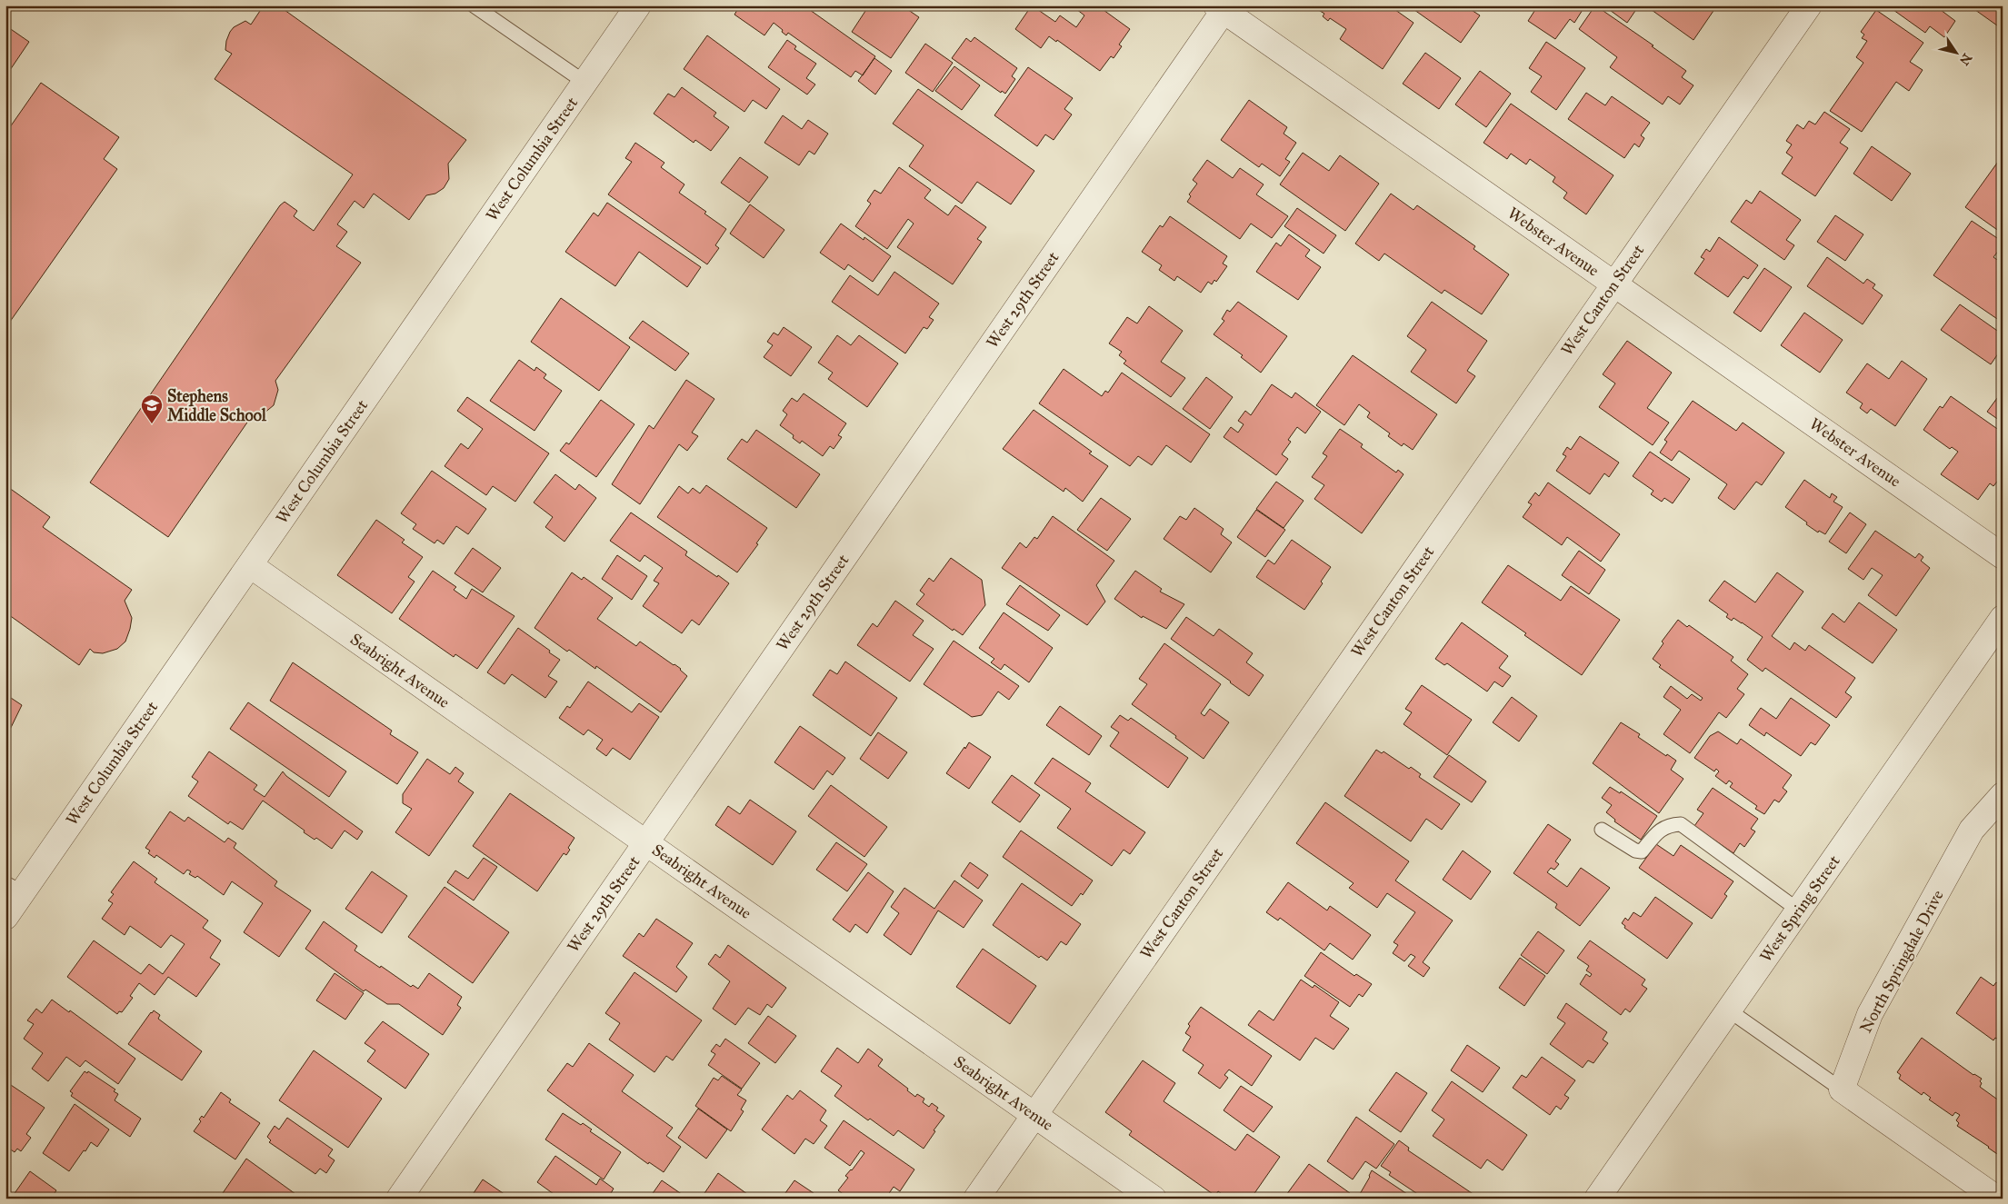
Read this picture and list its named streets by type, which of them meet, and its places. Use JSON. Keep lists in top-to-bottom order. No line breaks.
{"streets":{"street":["West Columbia Street","Webster Avenue","West 29th Street","West Canton Street","Seabright Avenue","West Spring Street","North Springdale Drive"]},"crossings":[["West Columbia Street","Seabright Avenue"],["Webster Avenue","West 29th Street"],["Webster Avenue","West Canton Street"],["West 29th Street","Seabright Avenue"],["West Canton Street","Seabright Avenue"]],"places":{"school or university":["Stephens Middle School"]},"north":"bottom right"}
